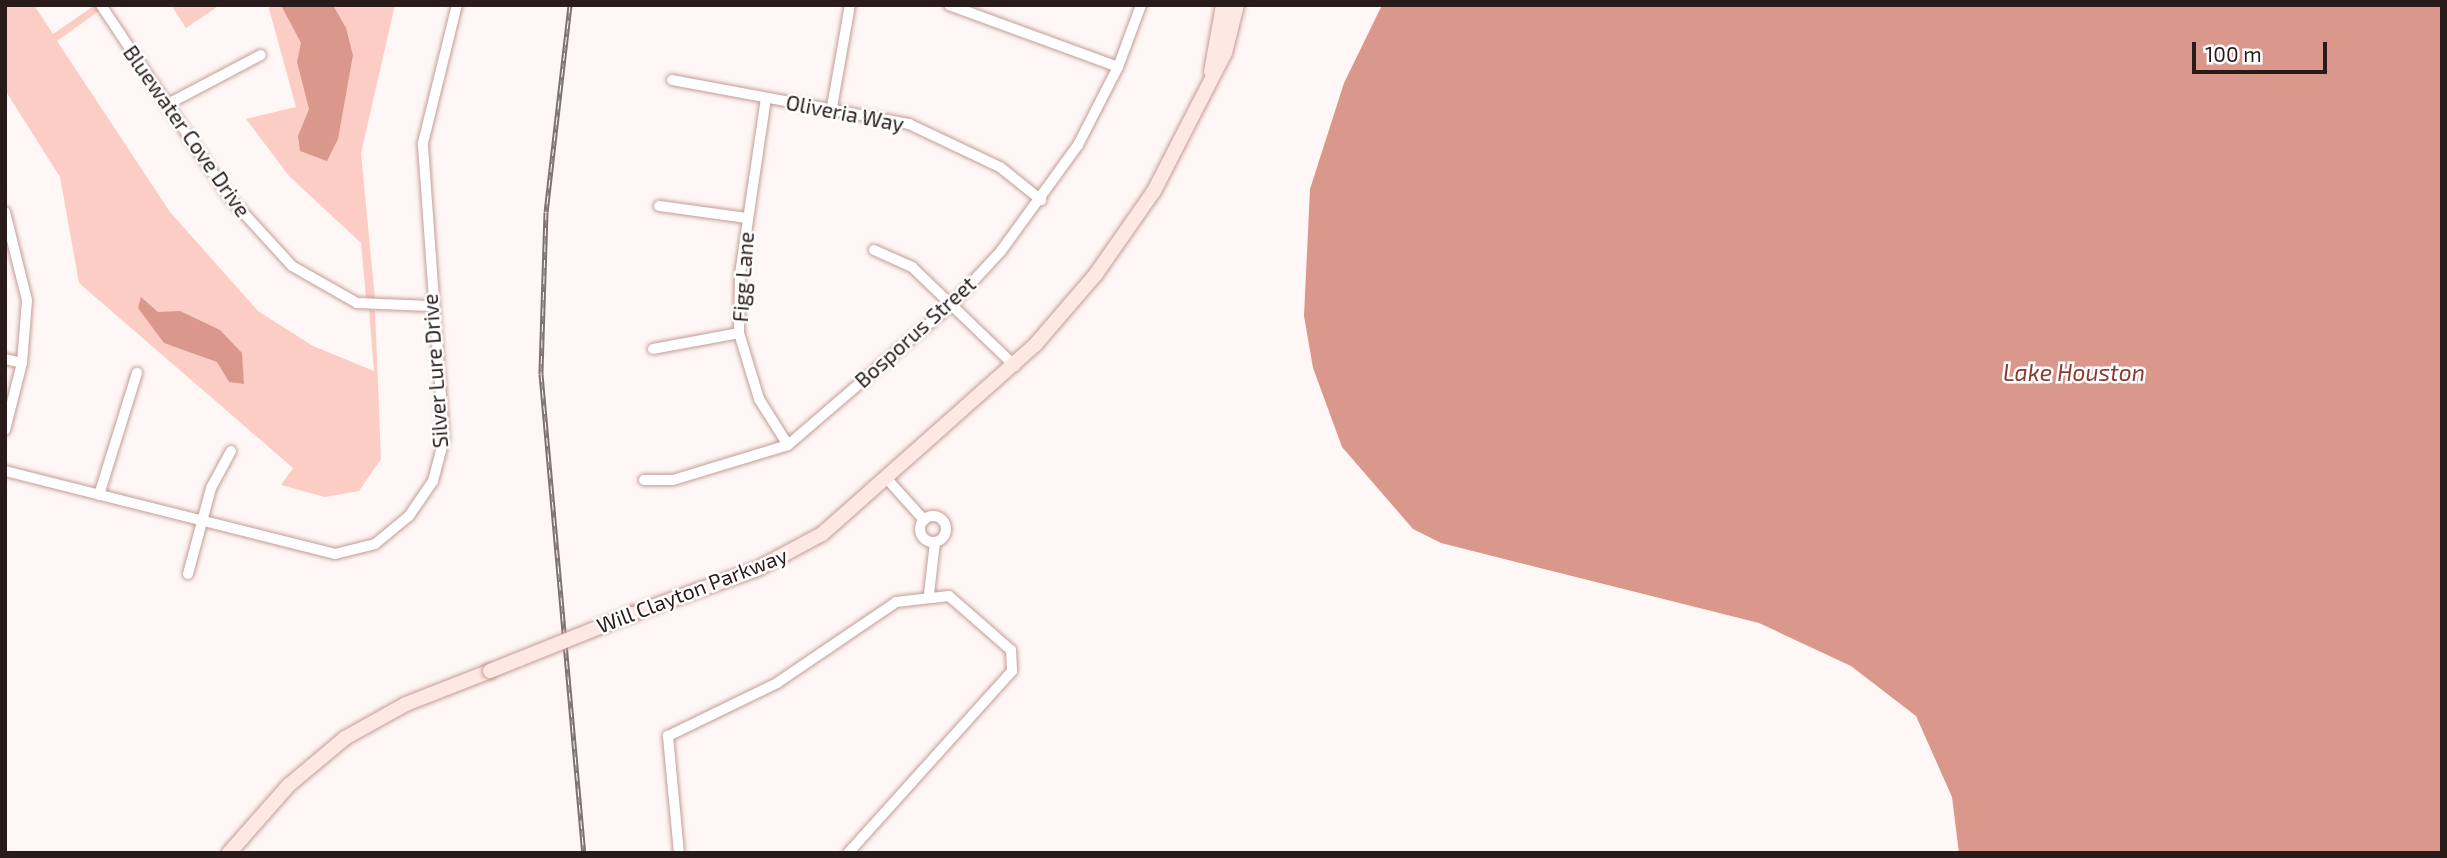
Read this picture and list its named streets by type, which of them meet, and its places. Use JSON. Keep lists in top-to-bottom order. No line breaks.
{"streets":{"street":["Oliveria Way","Bluewater Cove Drive","Figg Lane","Bosporus Street","Silver Lure Drive","Will Clayton Parkway"]},"crossings":[["Oliveria Way","Figg Lane"],["Oliveria Way","Bosporus Street"],["Bluewater Cove Drive","Silver Lure Drive"],["Figg Lane","Bosporus Street"]],"water":["Lake Houston"],"scale_bar":"100 m"}
